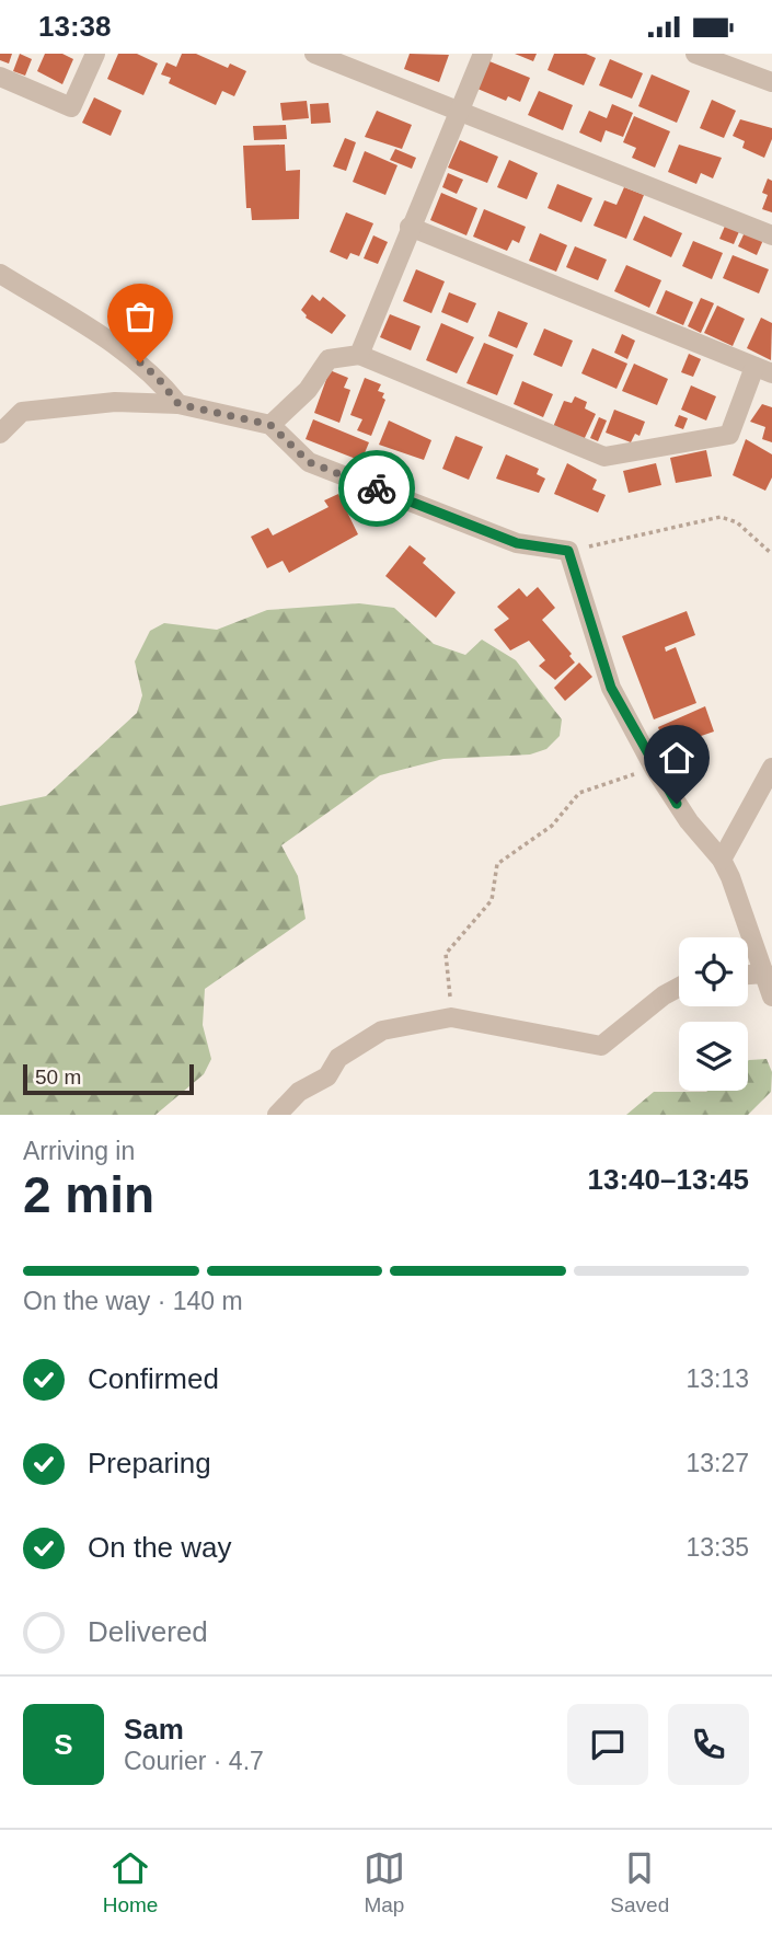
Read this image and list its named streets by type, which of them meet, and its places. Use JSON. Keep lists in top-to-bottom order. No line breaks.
{"scale_bar":"50 m","page":{"status":"13:38","scale":"50 m","heading":["2 min","Arriving in","13:40–13:45"],"panel":["Sam","Courier · 4.7"],"bar":"On the way · 140 m","list":[["Confirmed","13:13"],["Preparing","13:27"],["On the way","13:35"],"Delivered"],"round":"S","tabs":["Home","Map","Saved"]}}
